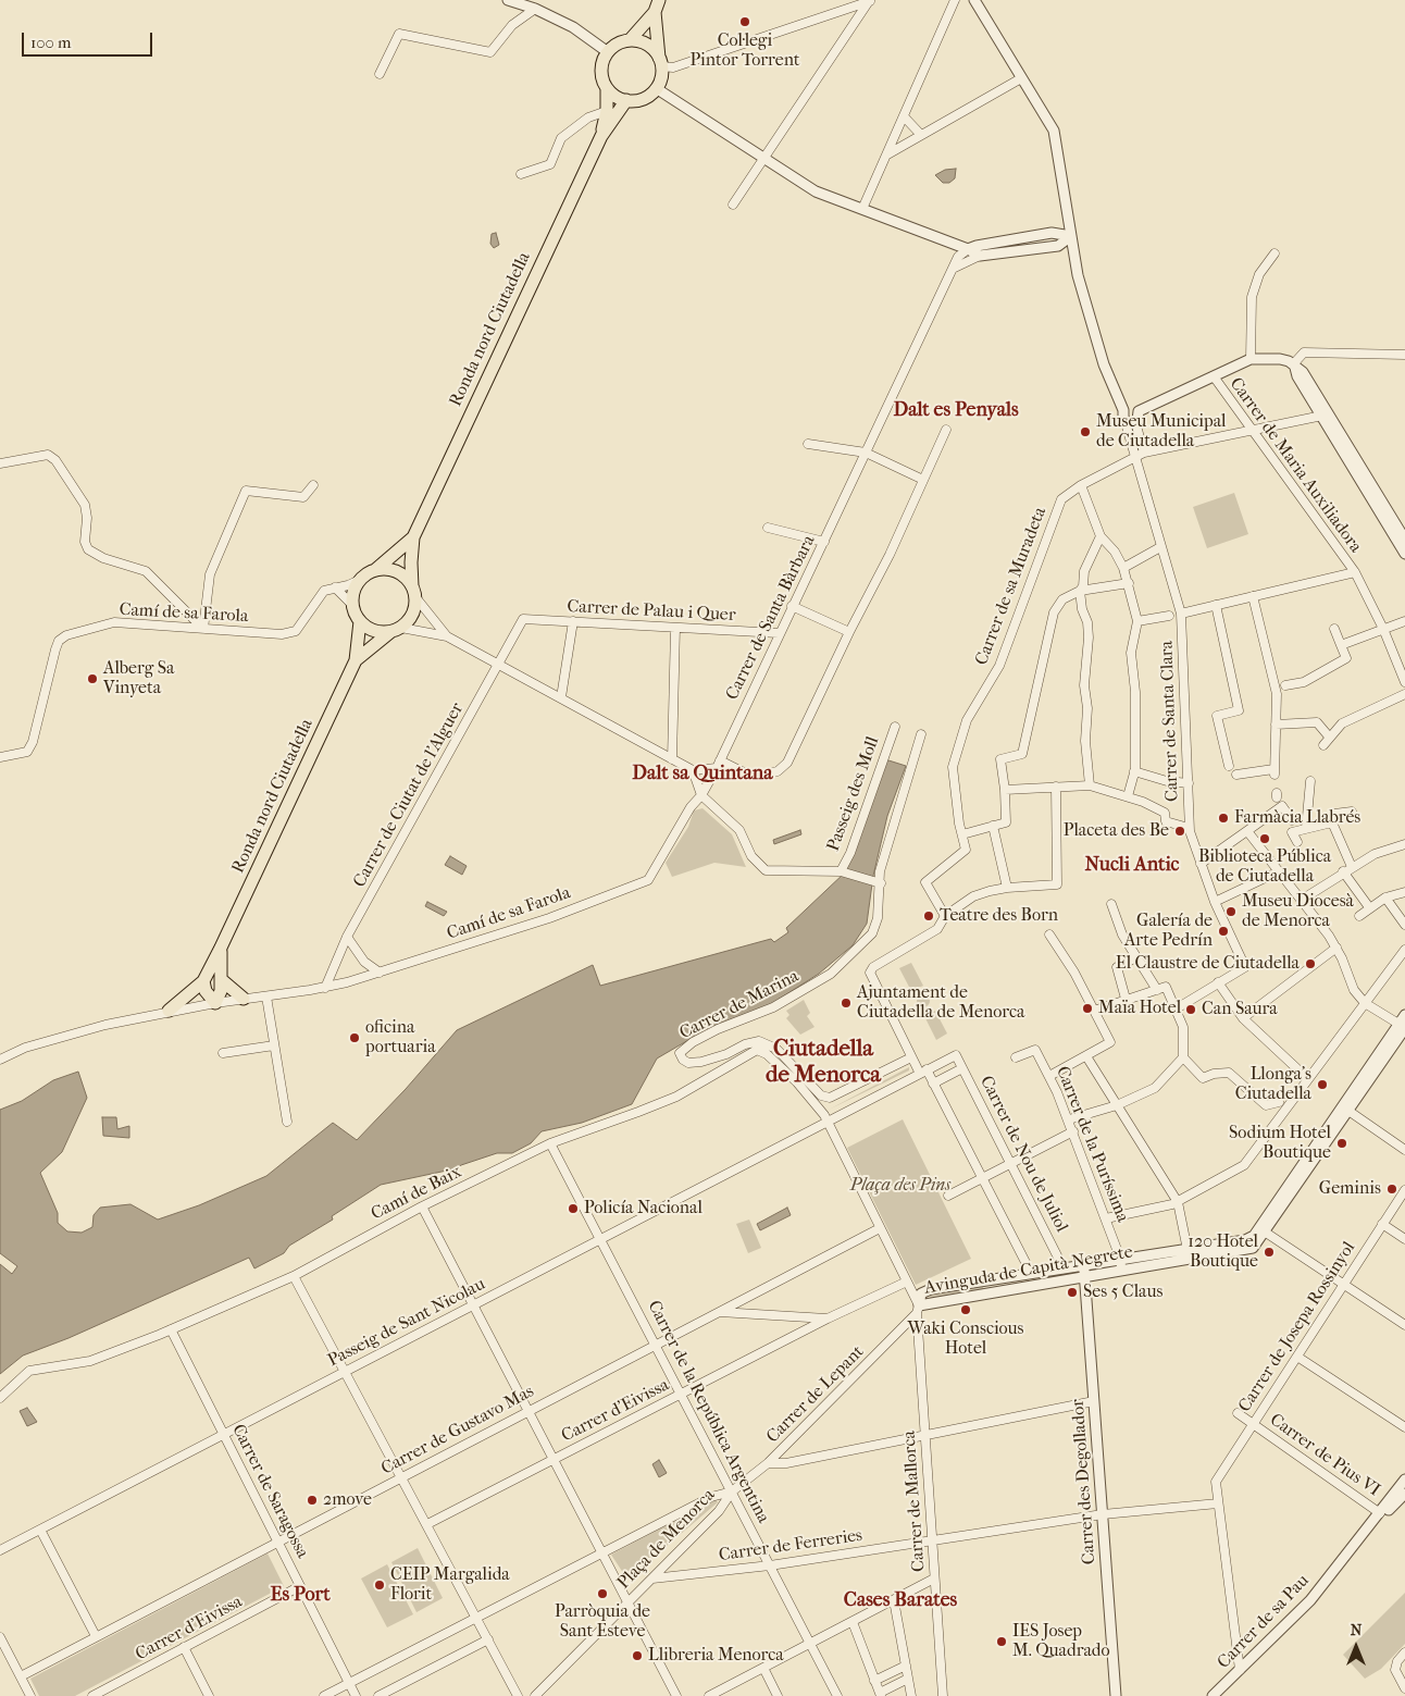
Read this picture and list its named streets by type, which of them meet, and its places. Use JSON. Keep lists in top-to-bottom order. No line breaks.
{"streets":{"main road":["Ronda nord Ciutadella"],"street":["Carrer de Maria Auxiliadora","Carrer de sa Muradeta","Carrer de Palau i Quer","Camí de sa Farola","Carrer de Santa Bàrbara","Carrer de Santa Clara","Passeig des Moll","Carrer de Ciutat de l'Alguer","Carrer de Marina","Carrer de la Puríssima","Carrer de Nou de Juliol","Camí de Baix","Avinguda de Capità Negrete","Passeig de Sant Nicolau","Carrer de Josepa Rossinyol","Carrer de Lepant","Carrer d'Eivissa","Carrer de la República Argentina","Carrer de Gustavo Mas","Carrer de Pius VI","Carrer des Degollador","Carrer de Saragossa","Carrer de Mallorca","Plaça de Menorca","Carrer de Ferreries","Carrer de sa Pau"]},"crossings":[["Carrer de sa Muradeta","Carrer de Santa Clara"],["Carrer de Palau i Quer","Carrer de Santa Bàrbara"],["Carrer de Palau i Quer","Carrer de Ciutat de l'Alguer"],["Camí de sa Farola","Carrer de Santa Bàrbara"],["Camí de sa Farola","Carrer de Ciutat de l'Alguer"],["Carrer de la Puríssima","Avinguda de Capità Negrete"],["Carrer de Nou de Juliol","Avinguda de Capità Negrete"],["Camí de Baix","Passeig de Sant Nicolau"],["Camí de Baix","Carrer de la República Argentina"],["Camí de Baix","Carrer de Saragossa"],["Avinguda de Capità Negrete","Carrer de Lepant"],["Avinguda de Capità Negrete","Carrer des Degollador"],["Avinguda de Capità Negrete","Carrer de Mallorca"],["Passeig de Sant Nicolau","Carrer de la República Argentina"],["Passeig de Sant Nicolau","Carrer de Saragossa"],["Carrer de Josepa Rossinyol","Carrer de Pius VI"],["Carrer de Josepa Rossinyol","Carrer de Ferreries"],["Carrer de Lepant","Carrer de la República Argentina"],["Carrer de Lepant","Carrer de Mallorca"],["Carrer de Lepant","Plaça de Menorca"],["Carrer d'Eivissa","Carrer de la República Argentina"],["Carrer d'Eivissa","Carrer de Saragossa"],["Carrer de la República Argentina","Carrer de Gustavo Mas"],["Carrer de la República Argentina","Plaça de Menorca"],["Carrer de la República Argentina","Carrer de Ferreries"],["Carrer de Gustavo Mas","Carrer de Saragossa"],["Carrer de Pius VI","Carrer de sa Pau"],["Carrer des Degollador","Carrer de Ferreries"],["Carrer de Mallorca","Carrer de Ferreries"],["Plaça de Menorca","Carrer de Ferreries"]],"districts":["Dalt es Penyals","Dalt sa Quintana","Nucli Antic","Ciutadella de Menorca","Es Port","Cases Barates"],"parks":["Plaça des Pins"],"places":["Col·legi Pintor Torrent","Museu Municipal de Ciutadella","Alberg Sa Vinyeta","Farmàcia Llabrés","Placeta des Be","Biblioteca Pública de Ciutadella","Museu Diocesà de Menorca","Teatre des Born","Galería de Arte Pedrín","El Claustre de Ciutadella","Ajuntament de Ciutadella de Menorca","Maïa Hotel","Can Saura","oficina portuaria","Llonga's Ciutadella","Sodium Hotel Boutique","Geminis","Policía Nacional","120 Hotel Boutique","Ses 5 Claus","Waki Conscious Hotel","2move","CEIP Margalida Florit","Parròquia de Sant Esteve","IES Josep M. Quadrado","Llibreria Menorca"],"scale_bar":"100 m","north":"top"}
